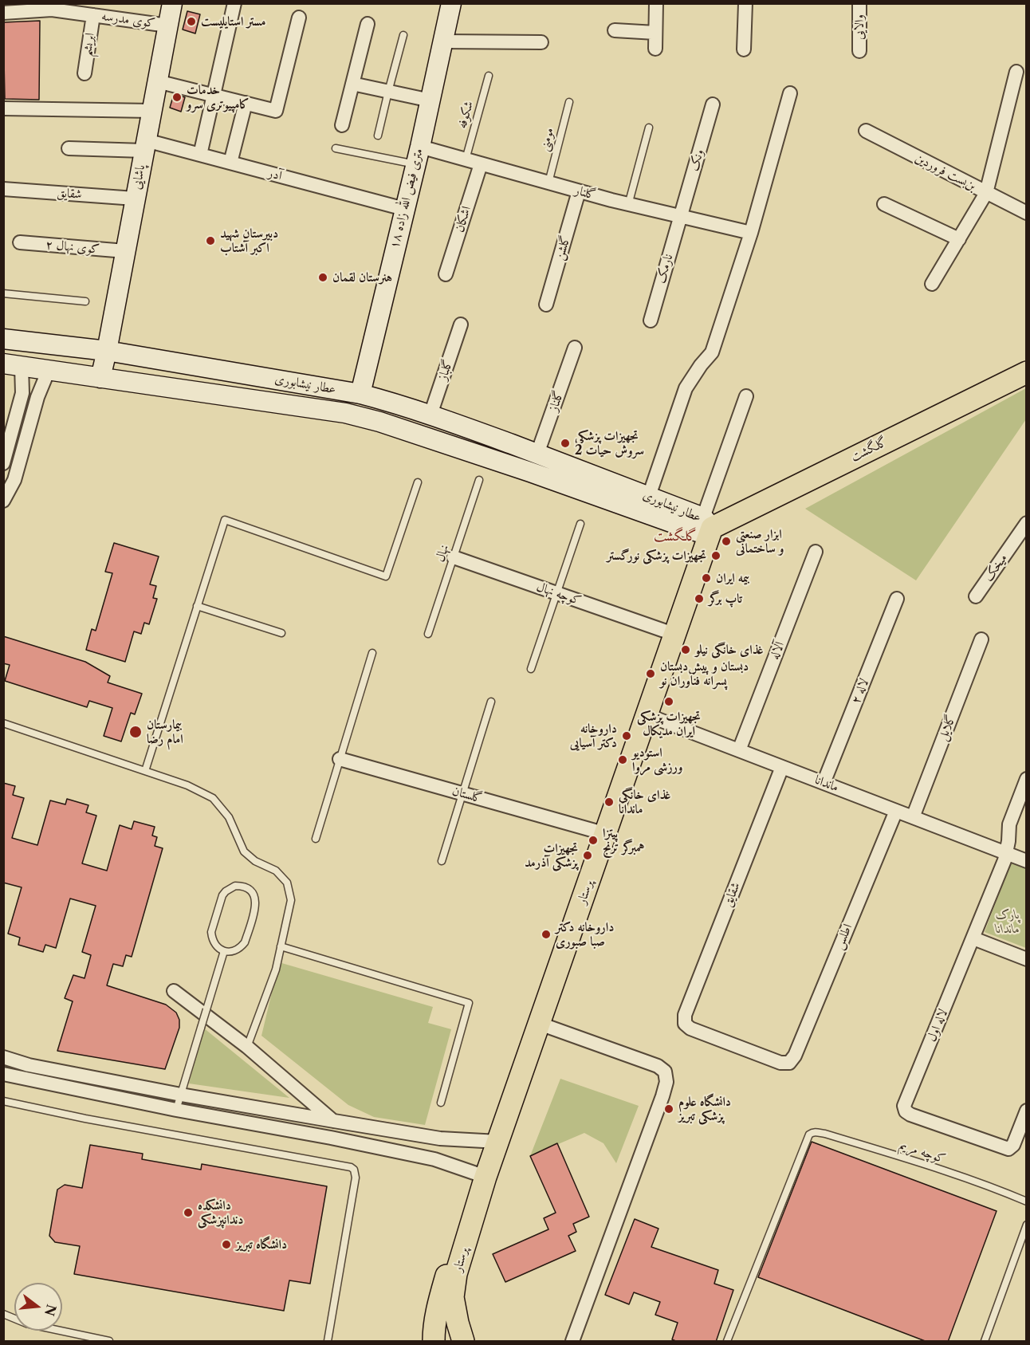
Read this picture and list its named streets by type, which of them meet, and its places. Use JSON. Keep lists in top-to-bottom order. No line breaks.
{"streets":{"main road":["پاشایی","۱۸ متری فیض الله زاده","عطار نیشابوری","گلگشت","پرستار"],"street":["کوی مدرسه","والایی","ابریشم","ونک","بن‌بست فروردین","آدر","گلنار","شقایق","اشکان","کوی نهال ۲","گلشن","نارمک","گلباز","گلناز","میخک","کوچه نهال","آلاله","لاله ۲","گلایل","ماندانا","گلستان","اطلس","لاله اول"],"lane":["شکوفه","مومنی","نهال","کوچه مریم"]},"crossings":[["کوی مدرسه","ابریشم"],["کوی مدرسه","پاشایی"],["شکوفه","گلنار"],["مومنی","گلنار"],["ونک","گلنار"],["ونک","نارمک"],["آدر","پاشایی"],["آدر","۱۸ متری فیض الله زاده"],["پاشایی","شقایق"],["پاشایی","کوی نهال ۲"],["پاشایی","عطار نیشابوری"],["گلنار","۱۸ متری فیض الله زاده"],["گلنار","اشکان"],["گلنار","گلشن"],["گلنار","نارمک"],["شقایق","ماندانا"],["شقایق","اطلس"],["۱۸ متری فیض الله زاده","عطار نیشابوری"],["گلباز","عطار نیشابوری"],["عطار نیشابوری","گلناز"],["عطار نیشابوری","گلگشت"],["عطار نیشابوری","پرستار"],["گلگشت","پرستار"],["نهال","کوچه نهال"],["کوچه نهال","پرستار"],["آلاله","ماندانا"],["لاله ۲","ماندانا"],["گلایل","ماندانا"],["ماندانا","پرستار"],["ماندانا","اطلس"],["گلستان","پرستار"]],"districts":["گلگشت"],"parks":["پارک ماندانا"],"places":["مستر استایلیست","خدمات کامپیوتری سرو","دبیرستان شهید اکبر آشتاب","هنرستان لقمان","تجهیزات پزشکی سروش حیات 2","ابزار صنعتی و ساختمانی","تجهیزات پزشکی نورگستر","بیمه ایران","تاپ برگر","غذای خانگی نیلو","دبستان و پیش‌دبستان پسرانه فناوران نو","تجهیزات پزشکی ایران مدیکال","بیمارستان امام رضا","داروخانه دکتر آسیایی","استودیو ورزشی مروا","غذای خانگی ماندانا","پیتزا همبرگر ترنج","تجهیزات پزشکی آذرمد","داروخانه دکتر صبا صبوری","دانشگاه علوم پزشکی تبریز","دانشکده دندانپزشکی","دانشگاه تبریز"],"north":"right"}
